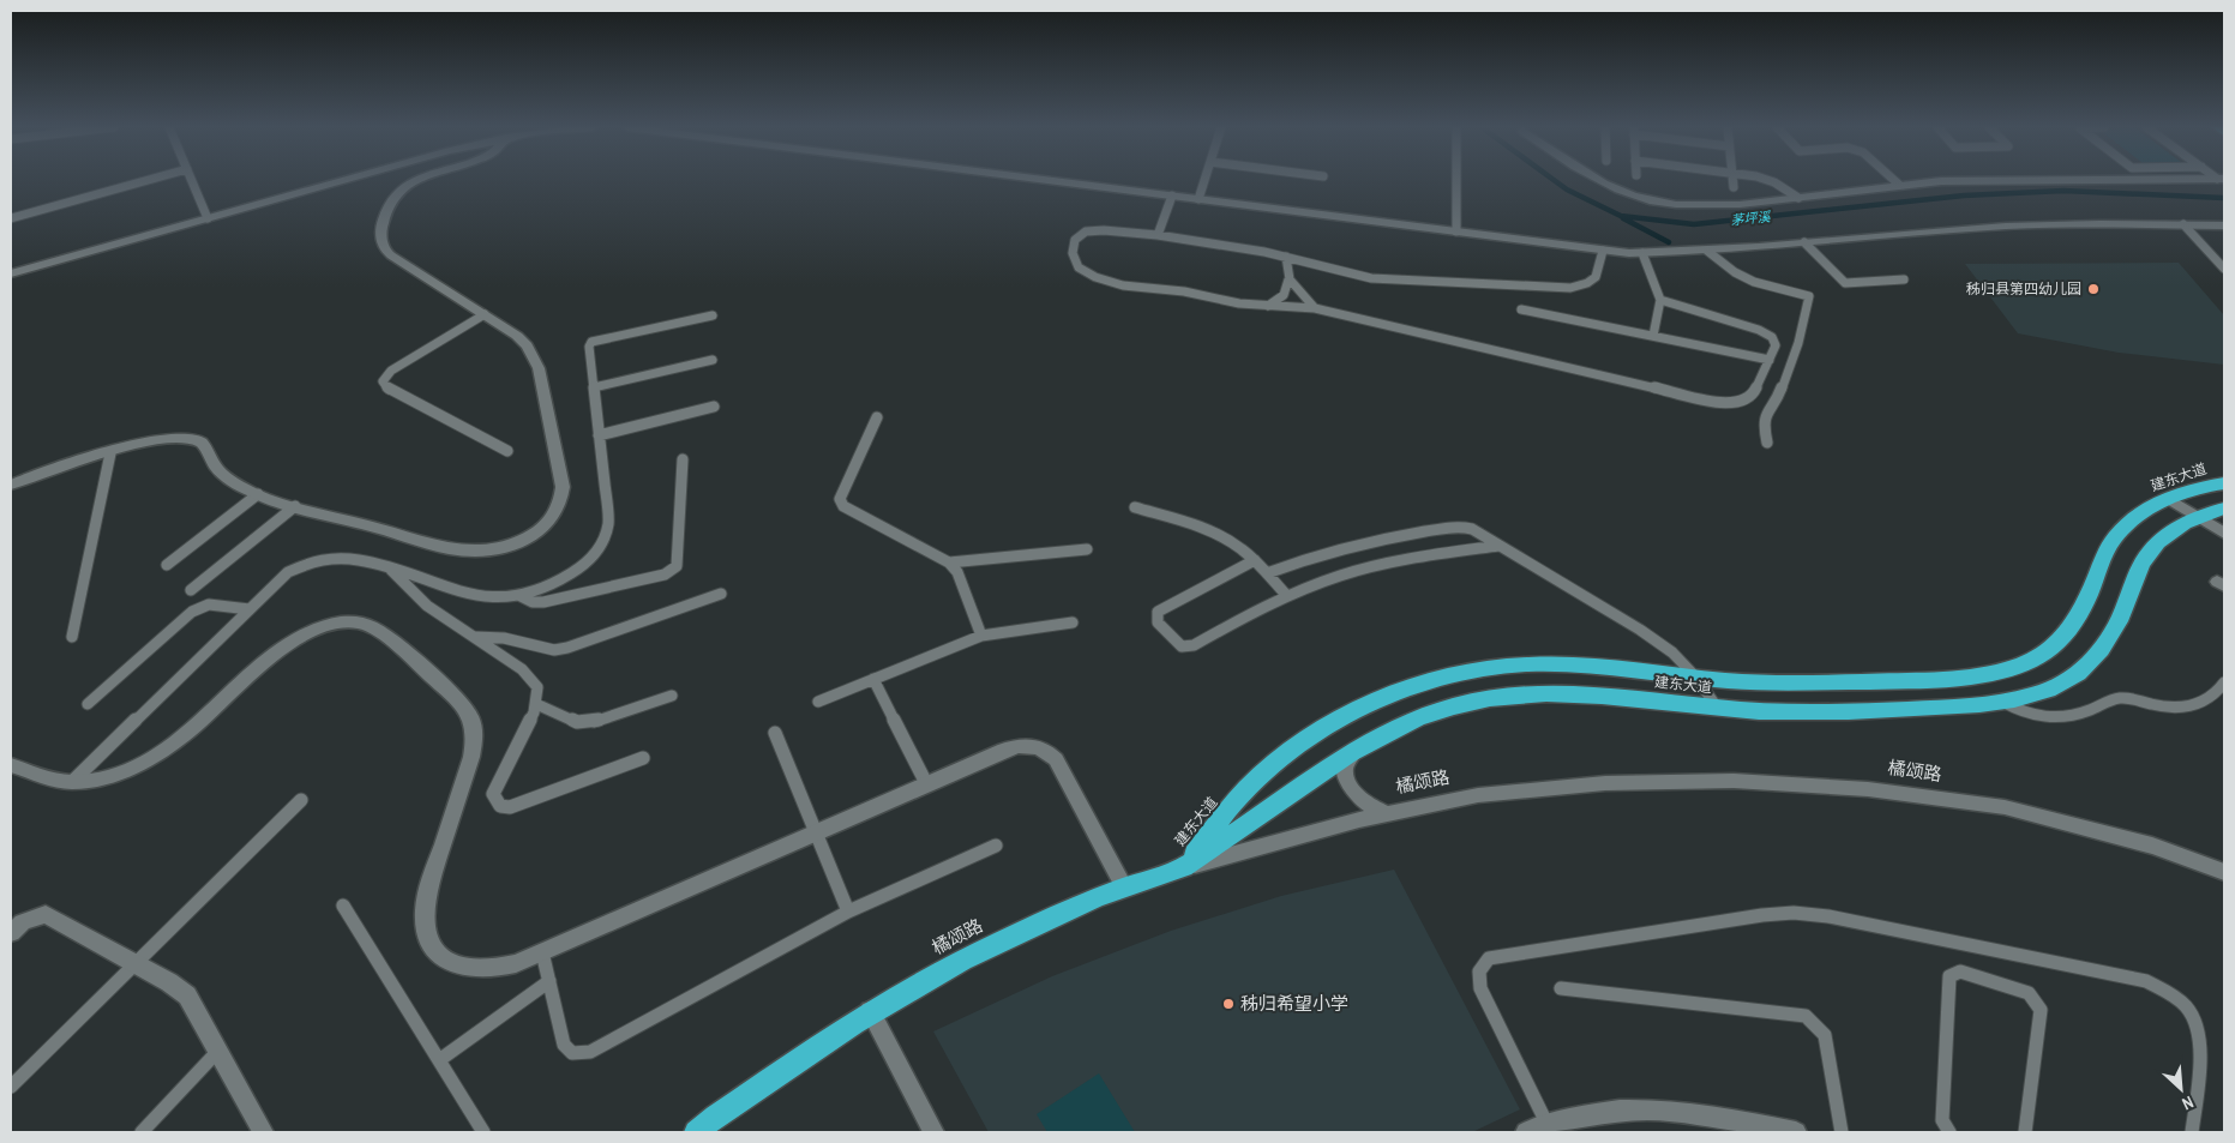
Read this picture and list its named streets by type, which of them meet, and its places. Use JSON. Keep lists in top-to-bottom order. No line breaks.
{"streets":{"highway":["建东大道","橘颂路"]},"crossings":[["建东大道","橘颂路"]],"water":["茅坪溪"],"places":["秭归县第四幼儿园","秭归希望小学"],"north":"bottom right"}
